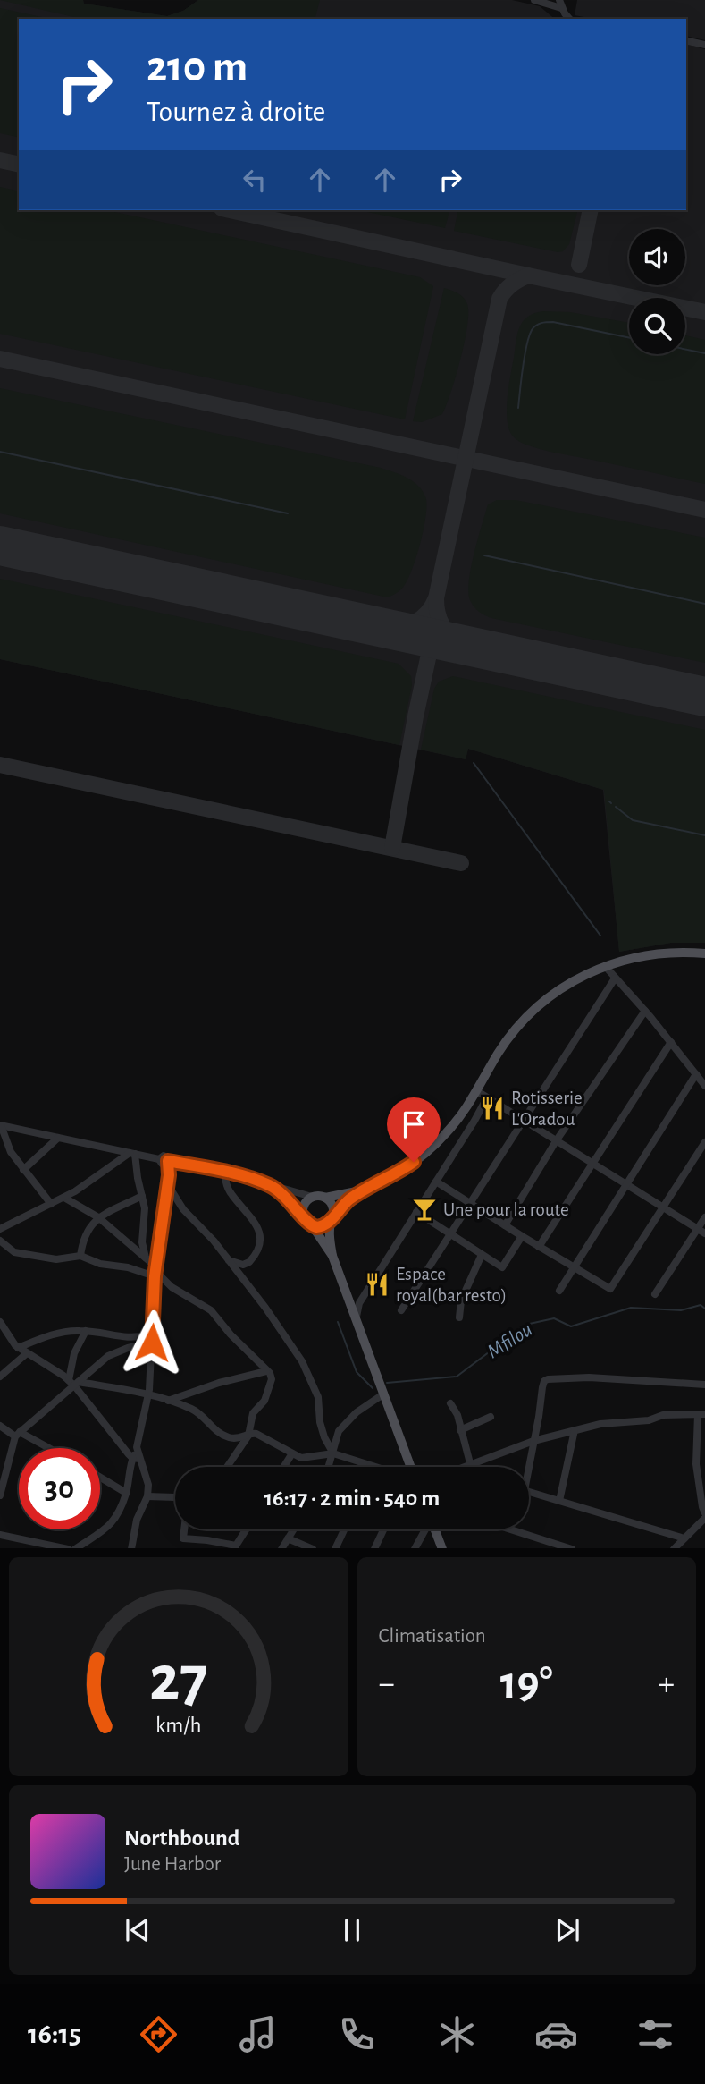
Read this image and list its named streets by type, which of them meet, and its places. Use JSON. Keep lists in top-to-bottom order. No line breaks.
{"water":["Mfilou"],"places":{"restaurant":["Rotisserie L'Oradou","Espace royal(bar resto)"],"bar":["Une pour la route"]},"page":{"turn":["210 m","Tournez à droite"],"limit":"30","trip":"16:17 · 2 min · 540 m","tile":"Climatisation","heat":["−","19°","+"],"song":["Northbound","June Harbor"],"tabs":"16:15","gauge":["27","km/h"]}}
